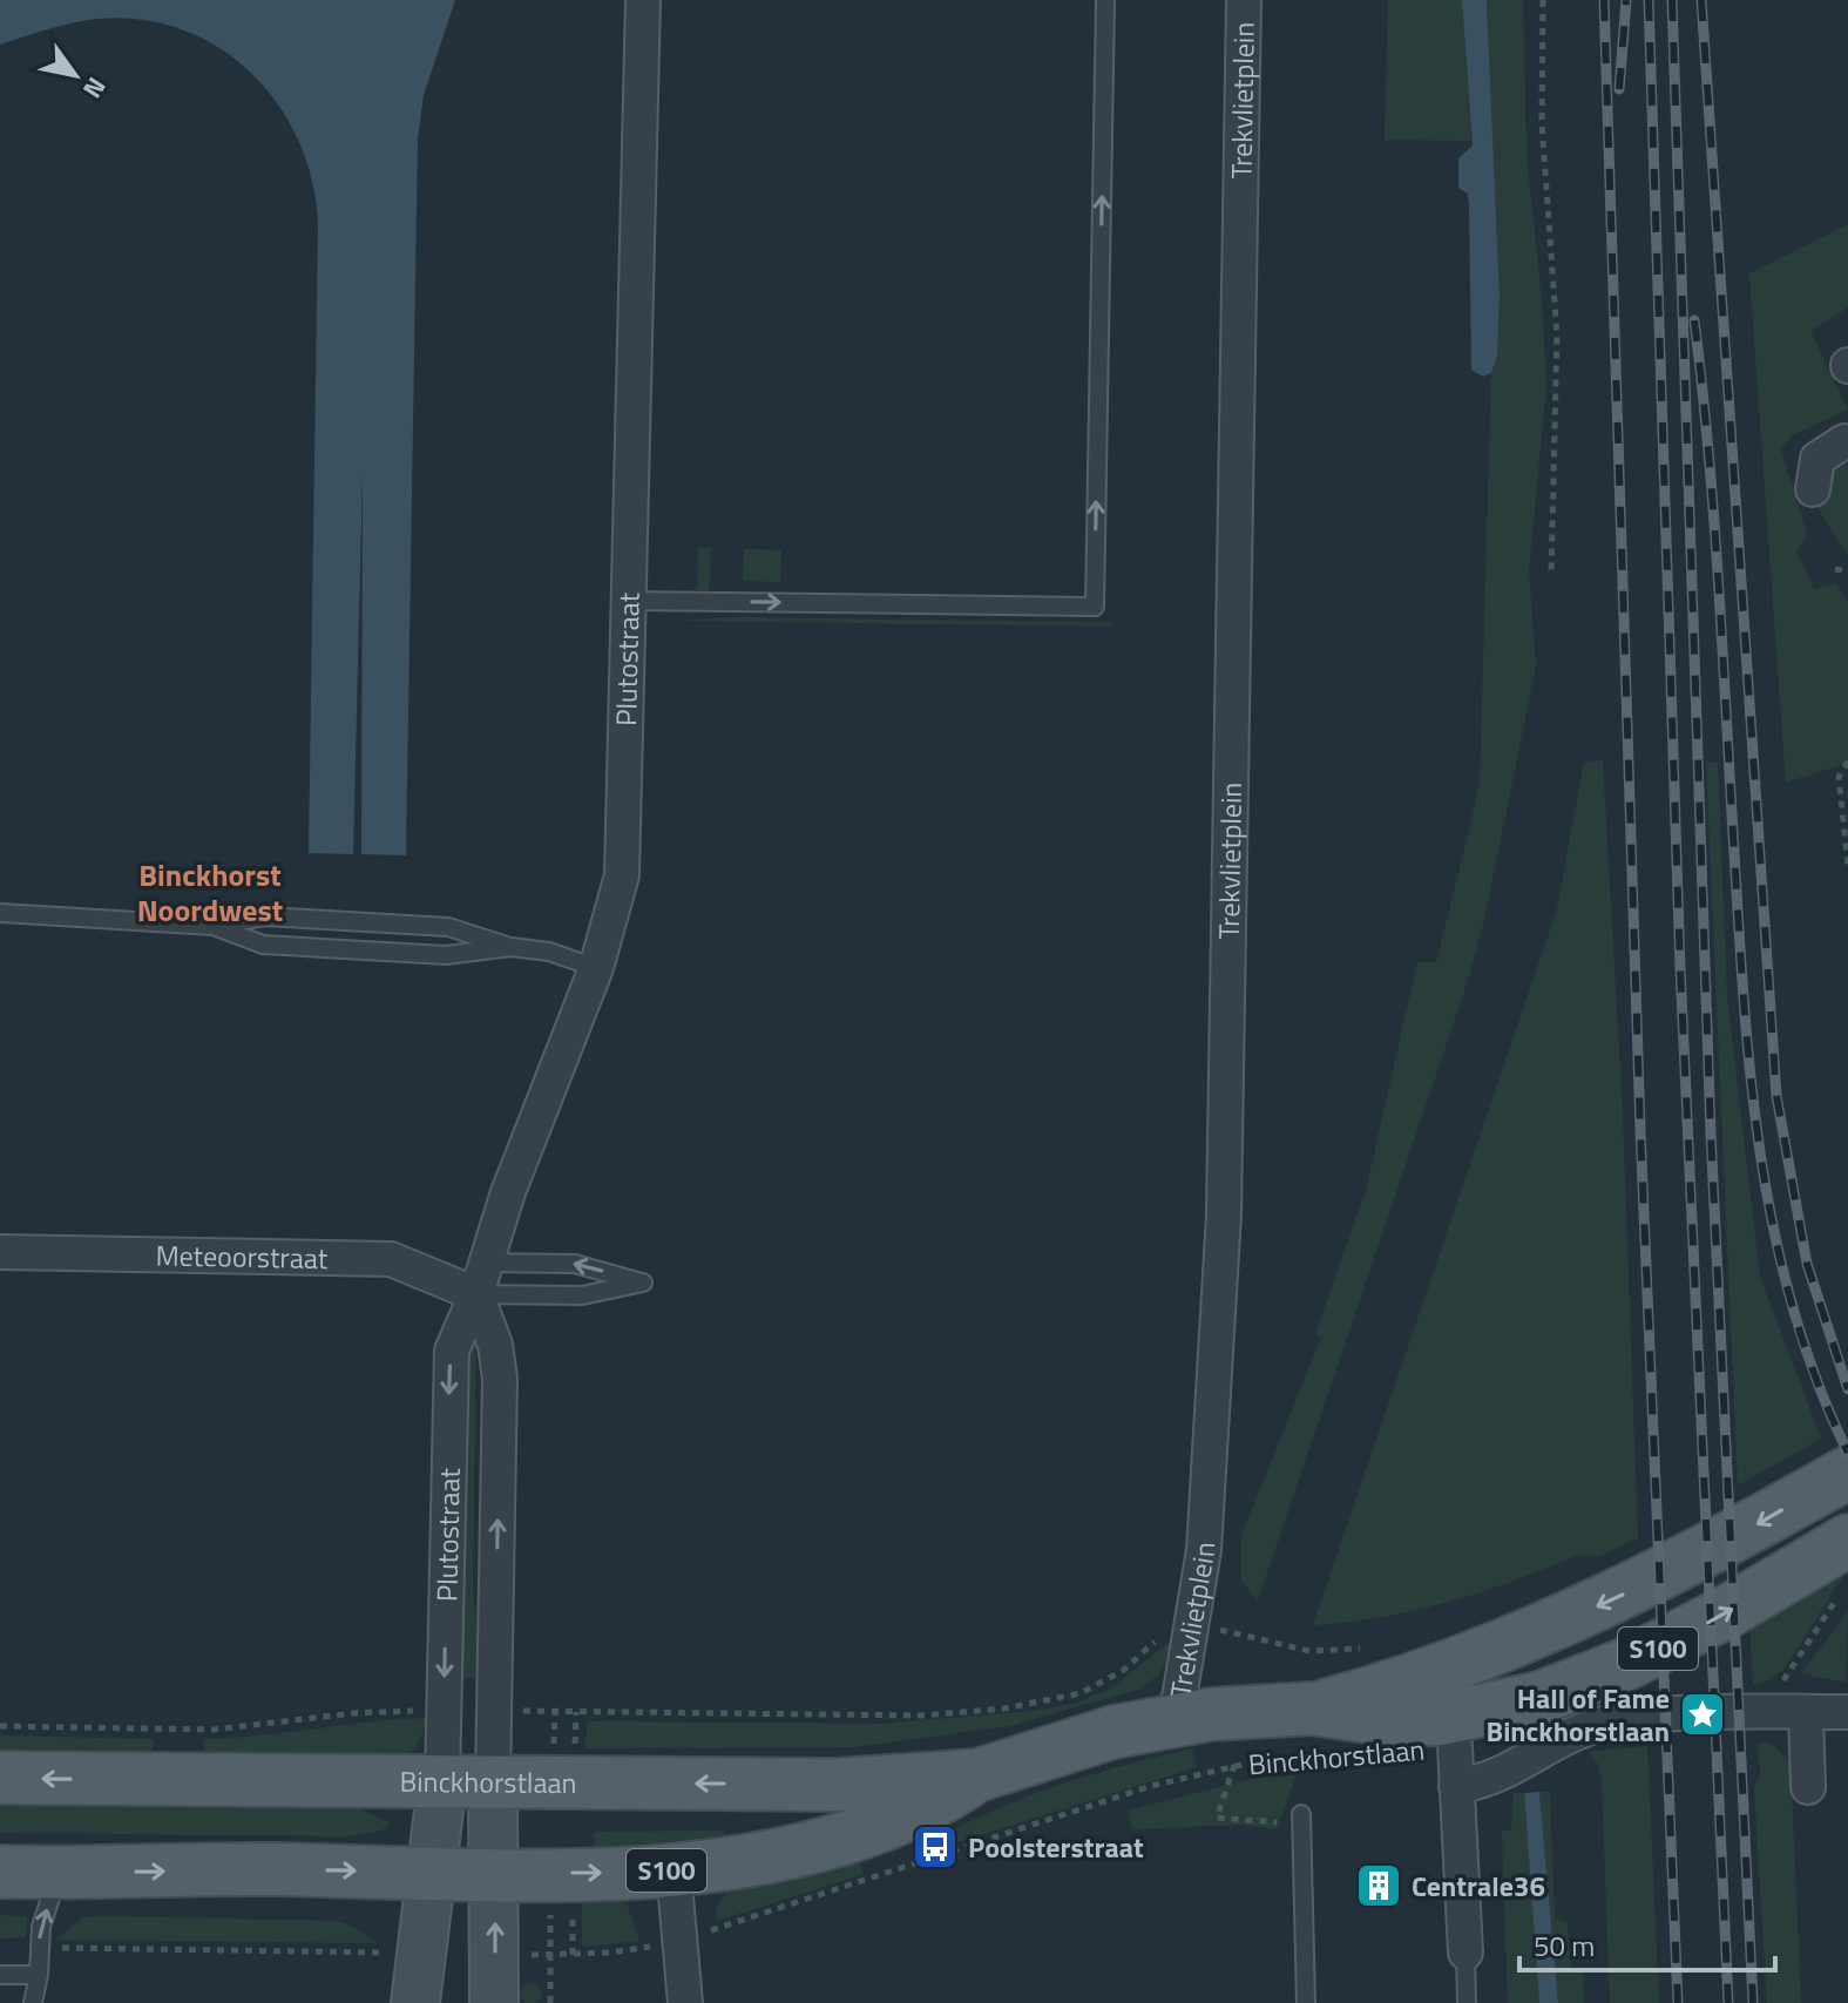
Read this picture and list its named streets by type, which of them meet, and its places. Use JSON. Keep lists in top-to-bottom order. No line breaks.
{"streets":{"main road":["S100","Binckhorstlaan"],"street":["Trekvlietplein","Plutostraat","Meteoorstraat"]},"crossings":[["Trekvlietplein","Binckhorstlaan"],["Plutostraat","Meteoorstraat"],["Plutostraat","Binckhorstlaan"]],"districts":["Binckhorst Noordwest"],"places":{"place":["Hall of Fame Binckhorstlaan"],"bus stop":["Poolsterstraat"],"building":["Centrale36"]},"scale_bar":"50 m","north":"bottom right"}
